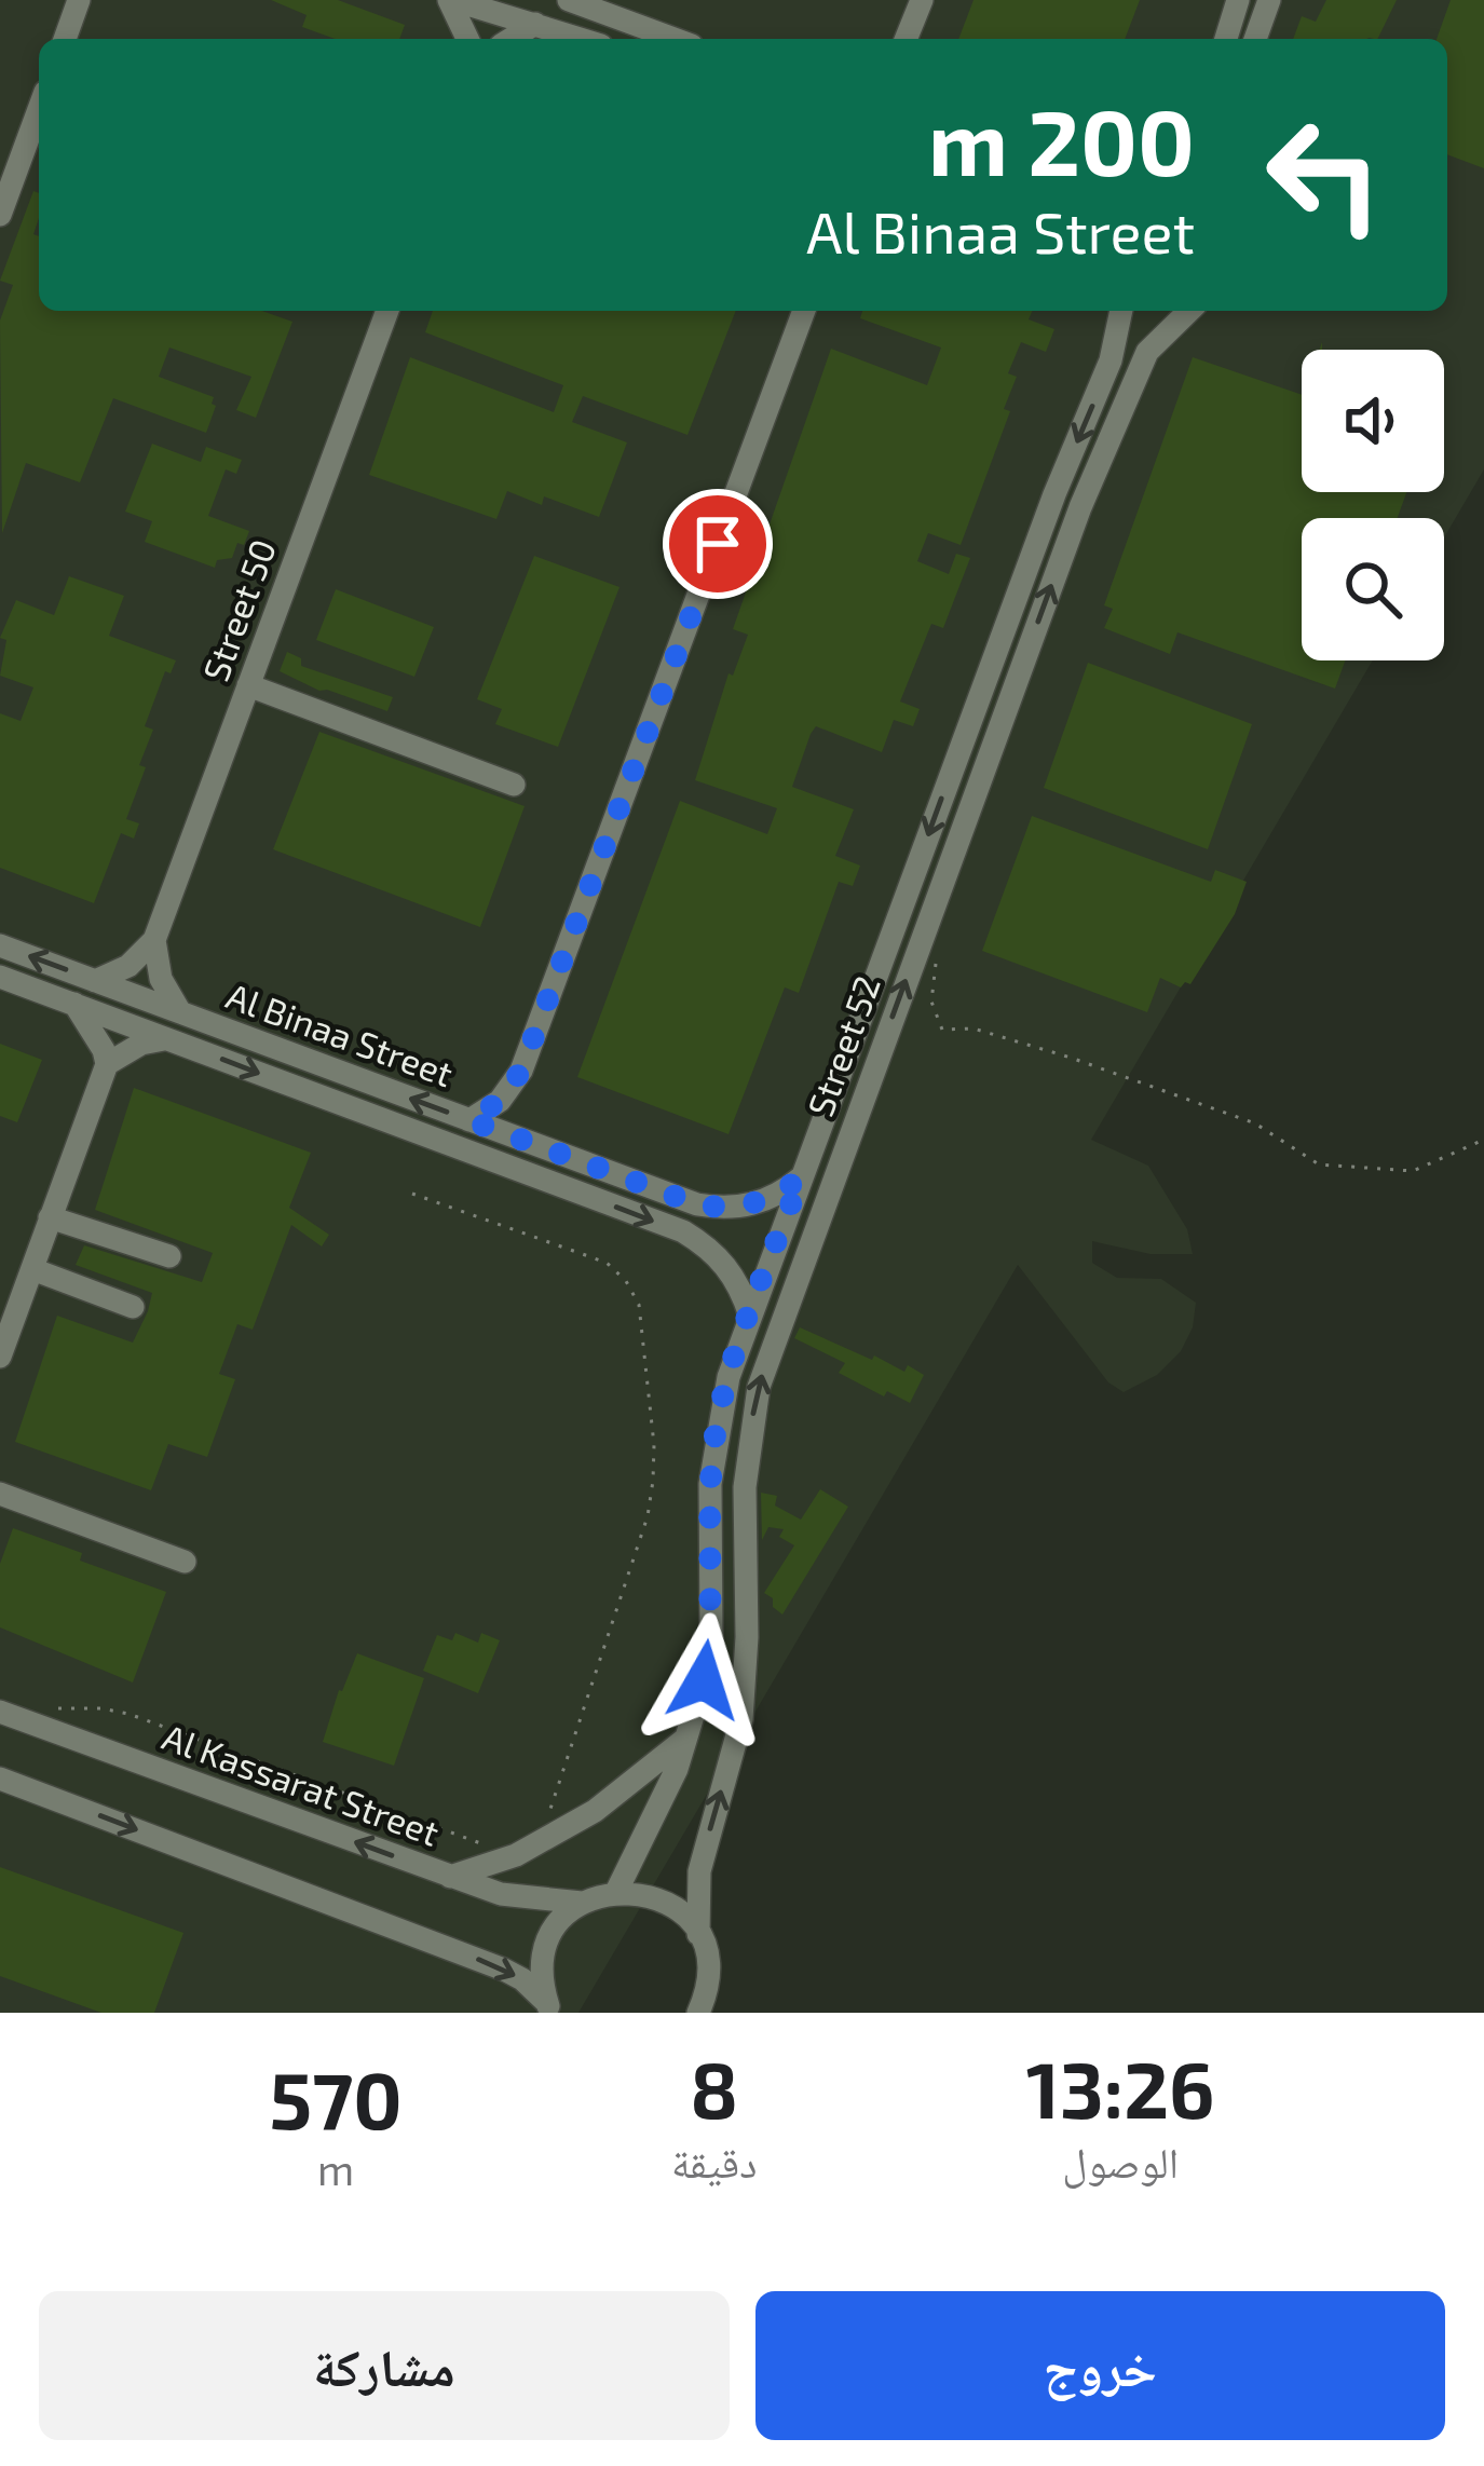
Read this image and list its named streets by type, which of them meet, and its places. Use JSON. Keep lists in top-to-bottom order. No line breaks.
{"streets":{"street":["Street 50","Al Binaa Street","Street 52","Al Kassarat Street"]},"crossings":[["Al Binaa Street","Street 52"],["Street 52","Al Kassarat Street"]],"page":{"turn":["200 m","Al Binaa Street"],"eta":["13:26","الوصول","8","دقيقة","570","m"],"buttons":["خروج","مشاركة"]}}
